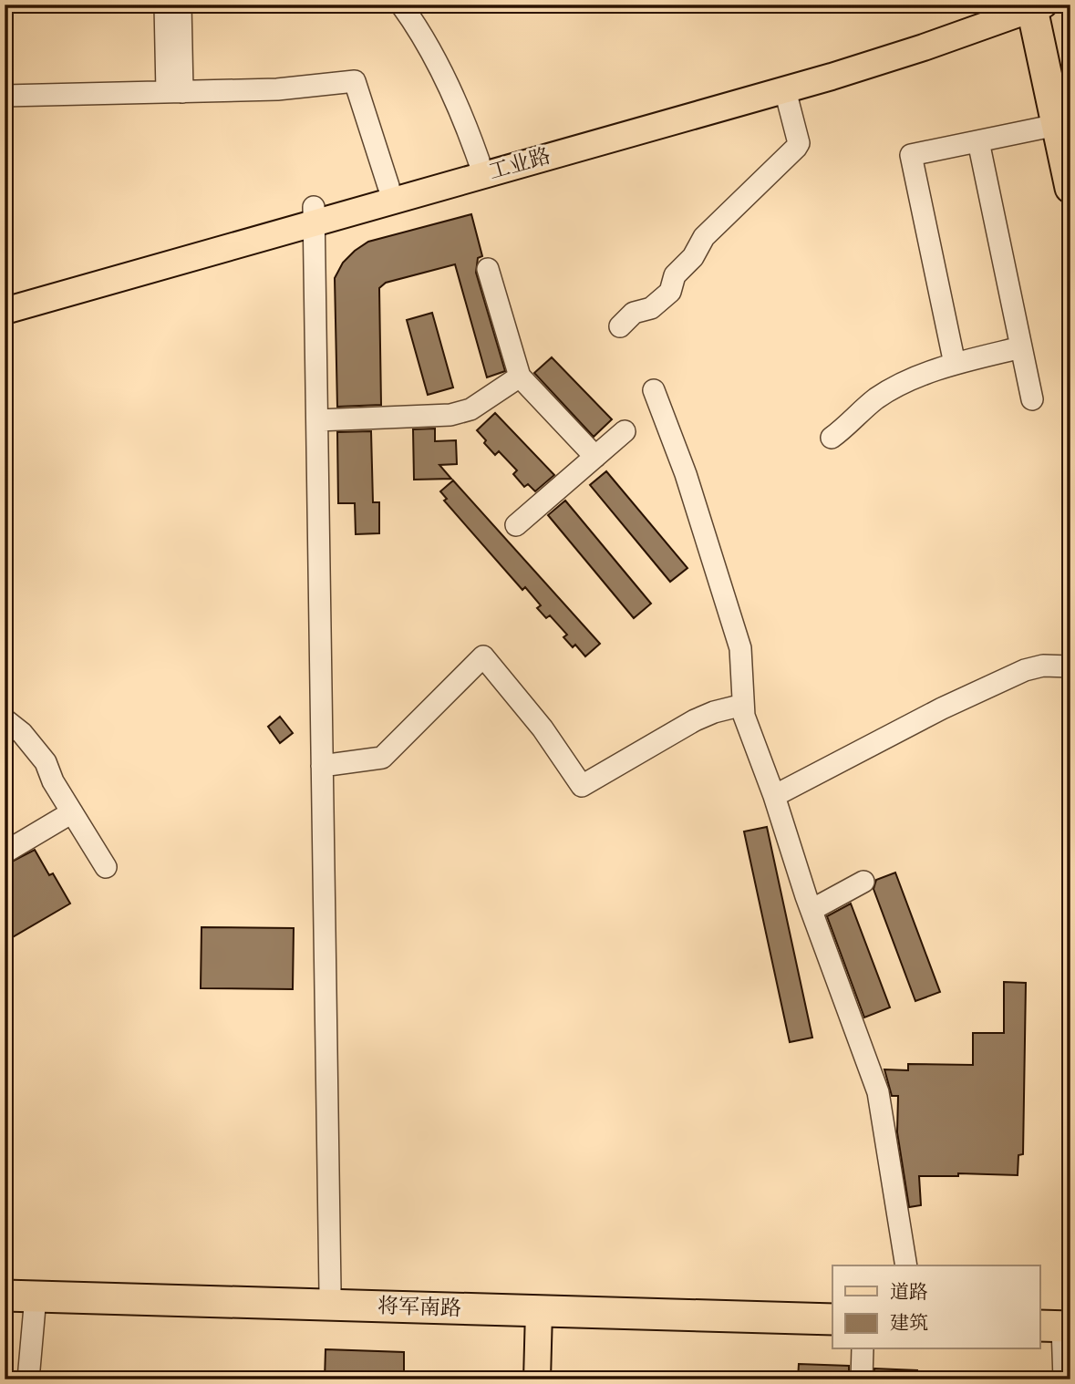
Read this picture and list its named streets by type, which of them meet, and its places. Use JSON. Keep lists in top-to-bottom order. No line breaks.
{"streets":{"highway":["将军南路"],"main road":["工业路"]},"legend":["道路","建筑"]}
